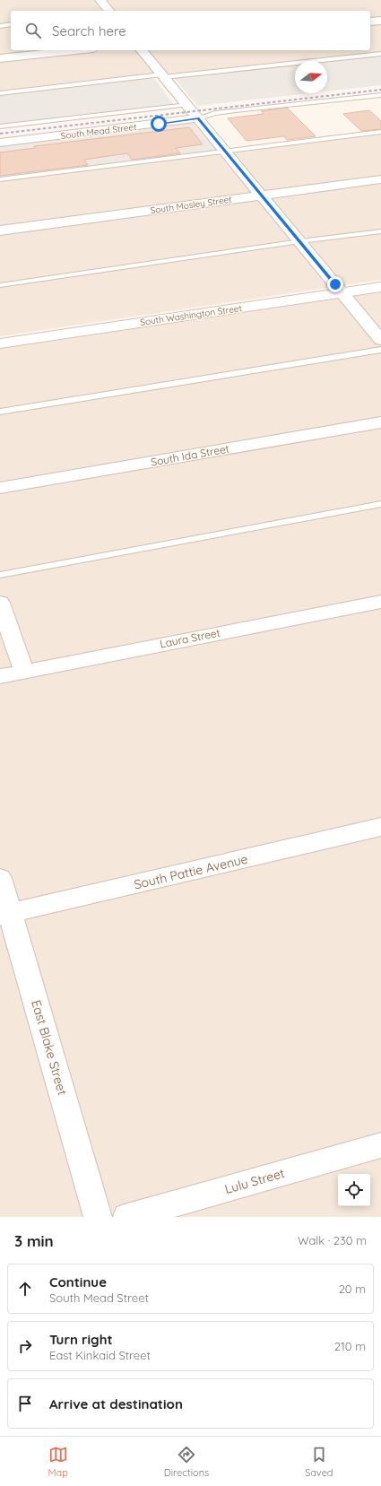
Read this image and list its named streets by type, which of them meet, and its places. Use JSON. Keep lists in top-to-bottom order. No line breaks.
{"streets":{"street":["South Mead Street","South Mosley Street","South Washington Street","South Ida Street","Laura Street","South Pattie Avenue","East Blake Street","Lulu Street"]},"crossings":[["South Pattie Avenue","East Blake Street"]],"north":"right","page":{"search":"Search here","heading":["3 min","Walk · 230 m"],"list":[["Continue","South Mead Street","20 m"],["Turn right","East Kinkaid Street","210 m"],"Arrive at destination"],"nav":["Map","Directions","Saved"]}}
